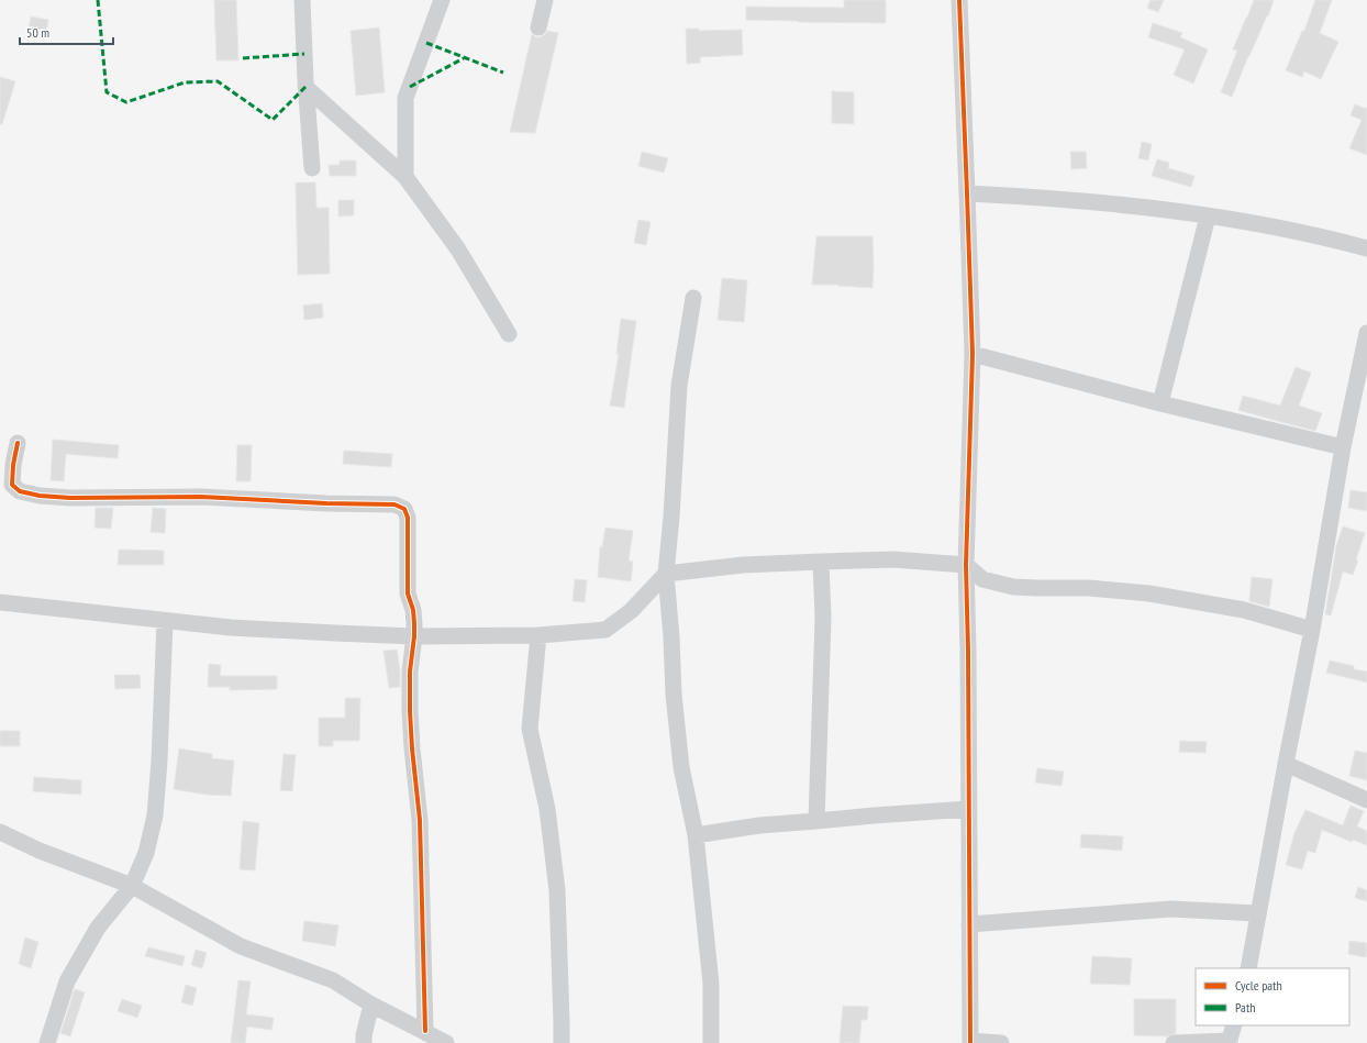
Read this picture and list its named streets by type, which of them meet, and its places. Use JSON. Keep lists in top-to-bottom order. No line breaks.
{"legend":["Cycle path","Path"],"scale_bar":"50 m"}
